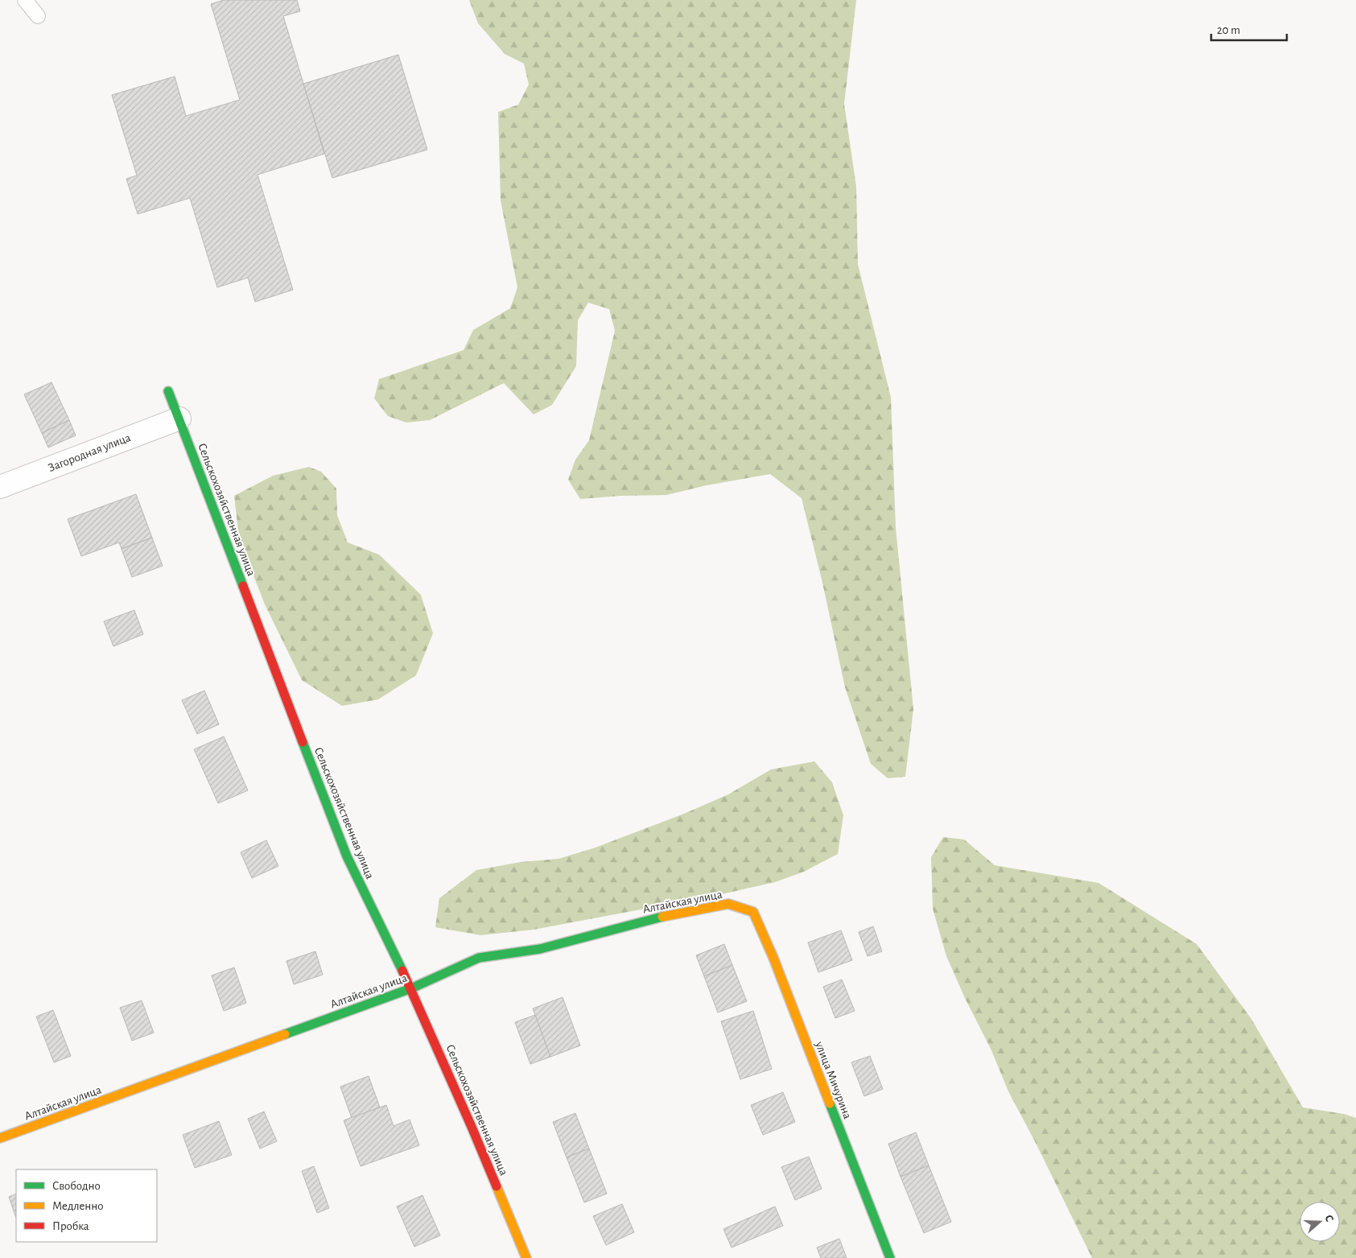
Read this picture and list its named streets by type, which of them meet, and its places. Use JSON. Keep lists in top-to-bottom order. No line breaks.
{"streets":{"street":["Загородная улица","Сельскохозяйственная улица","Алтайская улица","улица Мичурина"]},"crossings":[["Загородная улица","Сельскохозяйственная улица"],["Сельскохозяйственная улица","Алтайская улица"],["Алтайская улица","улица Мичурина"]],"legend":["Свободно","Медленно","Пробка"],"scale_bar":"20 m","north":"right"}
